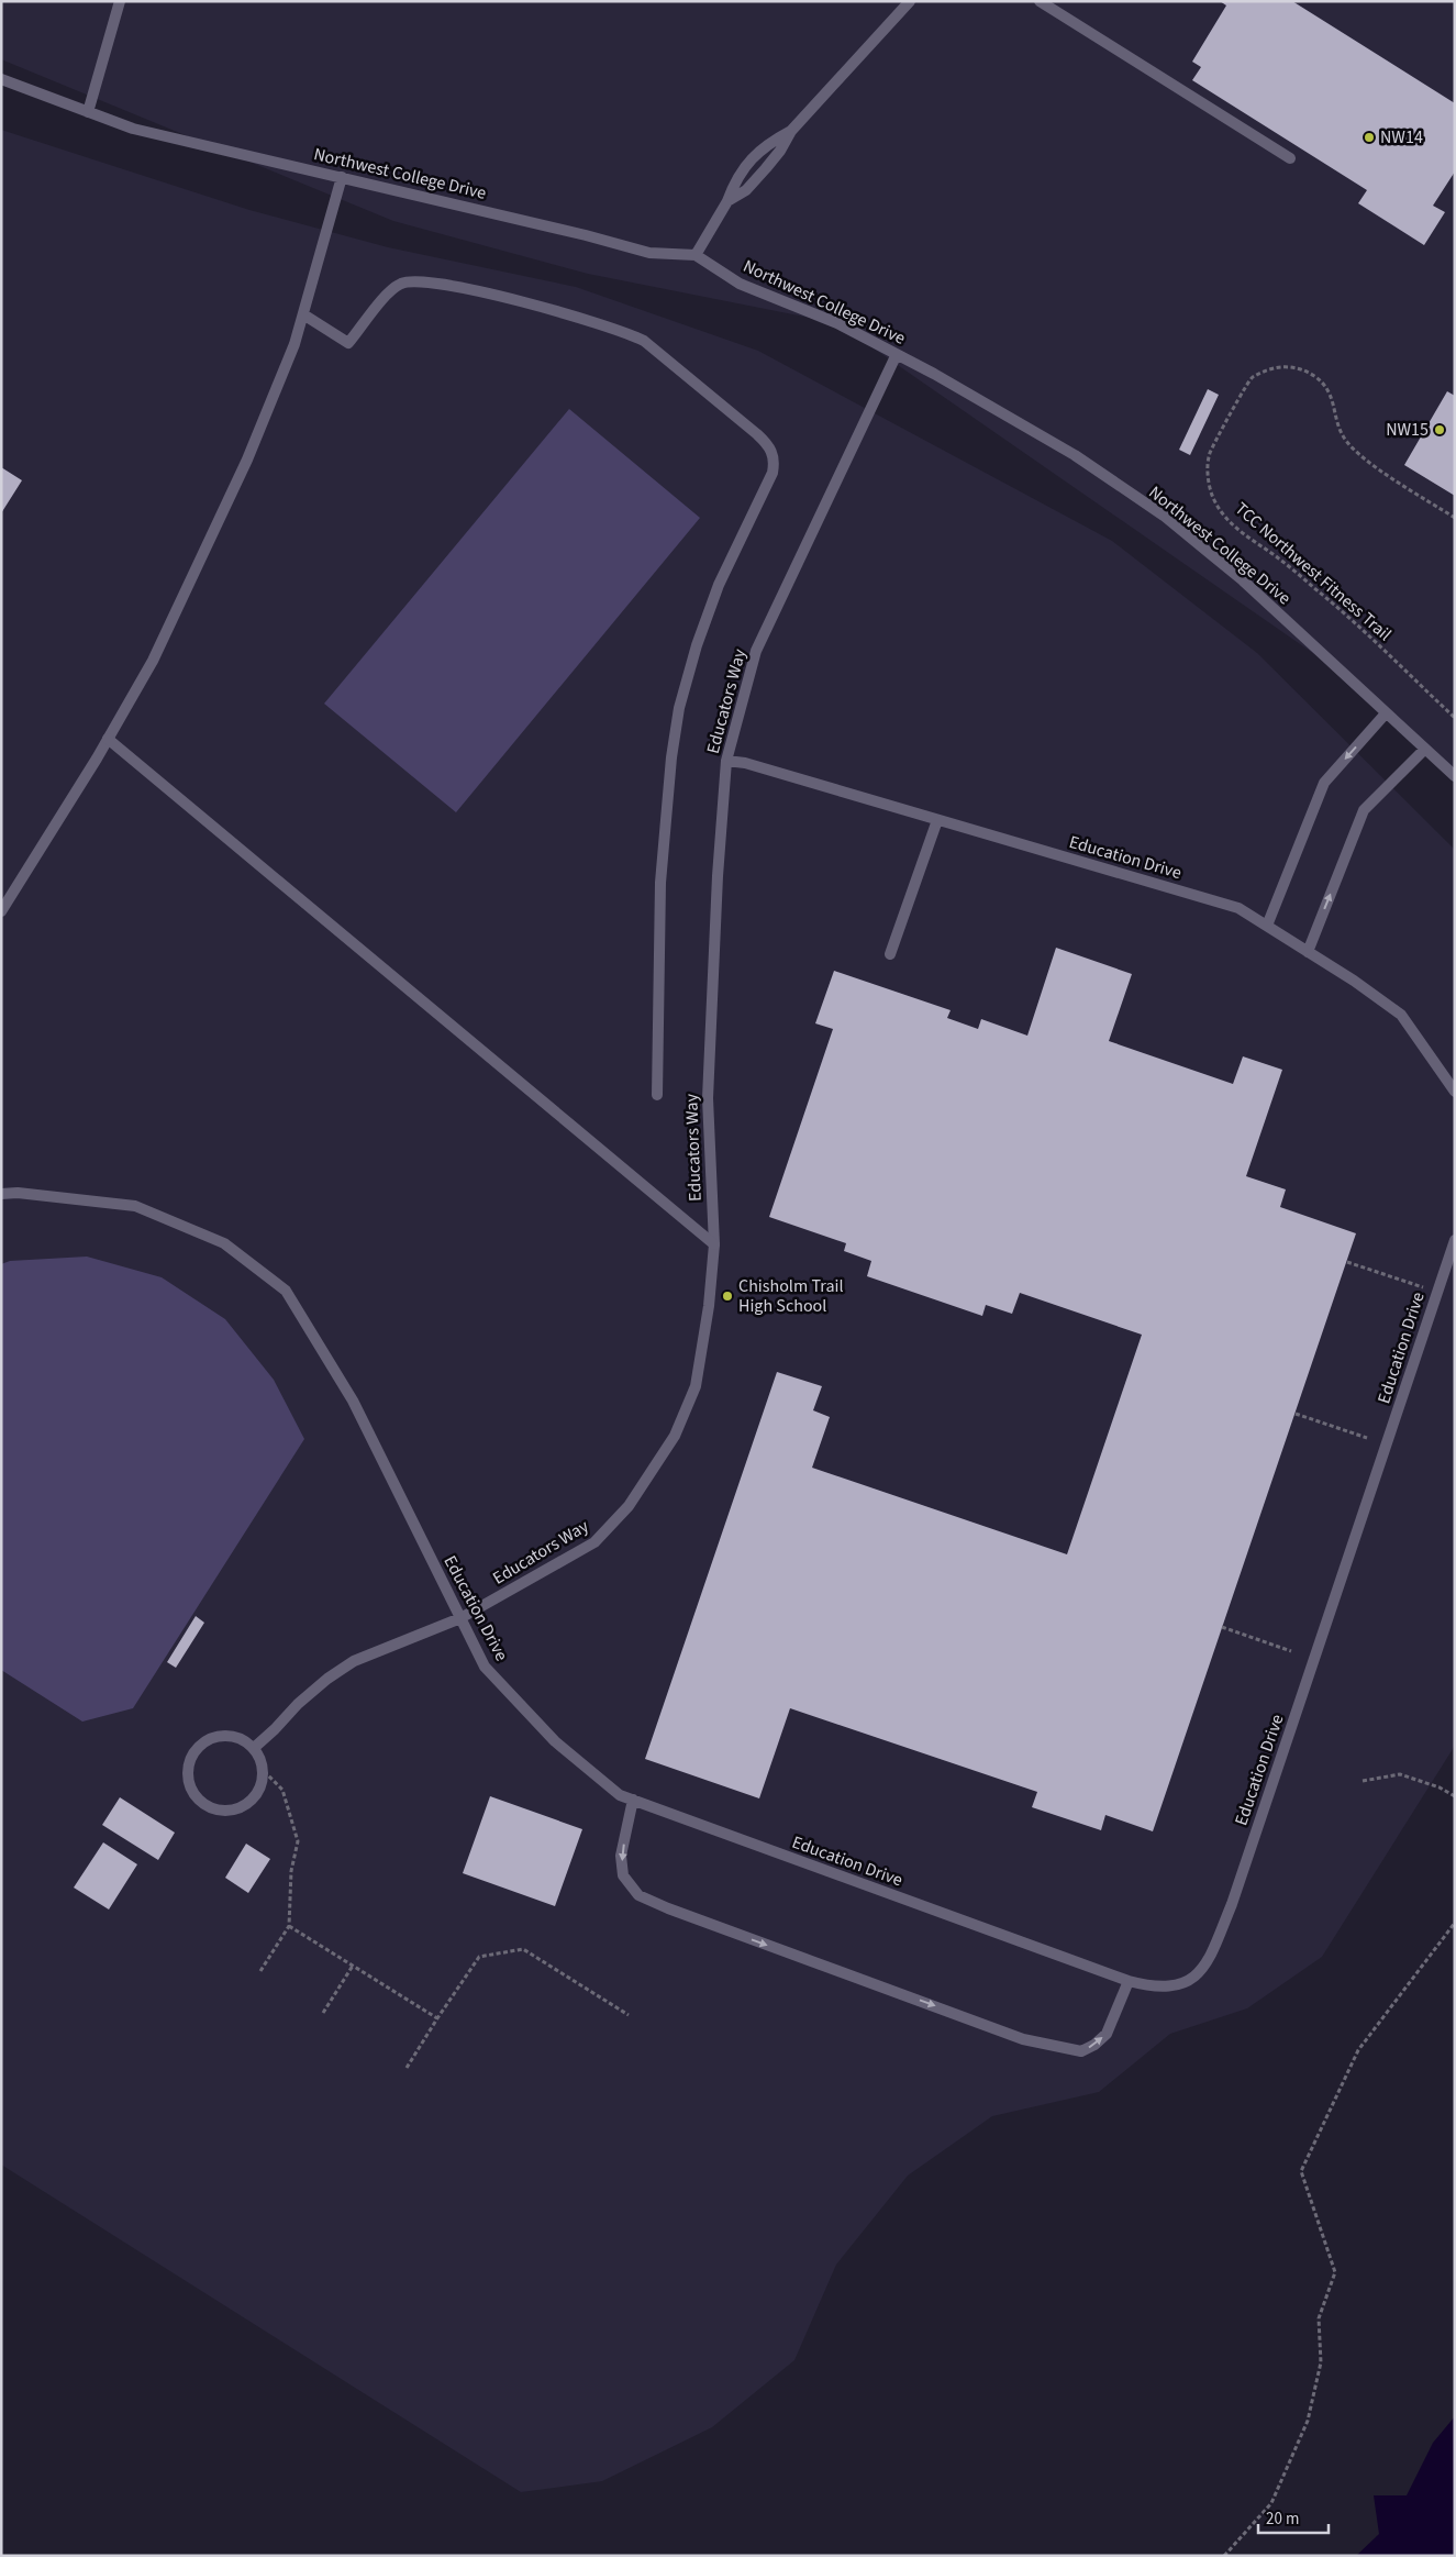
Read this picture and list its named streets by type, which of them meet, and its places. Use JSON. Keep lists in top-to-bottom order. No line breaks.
{"streets":{"street":["Northwest College Drive","Educators Way","Education Drive"],"path":["TCC Northwest Fitness Trail"]},"crossings":[["Northwest College Drive","Educators Way"],["Educators Way","Education Drive"]],"places":["NW14","NW15","Chisholm Trail High School"],"scale_bar":"20 m"}
